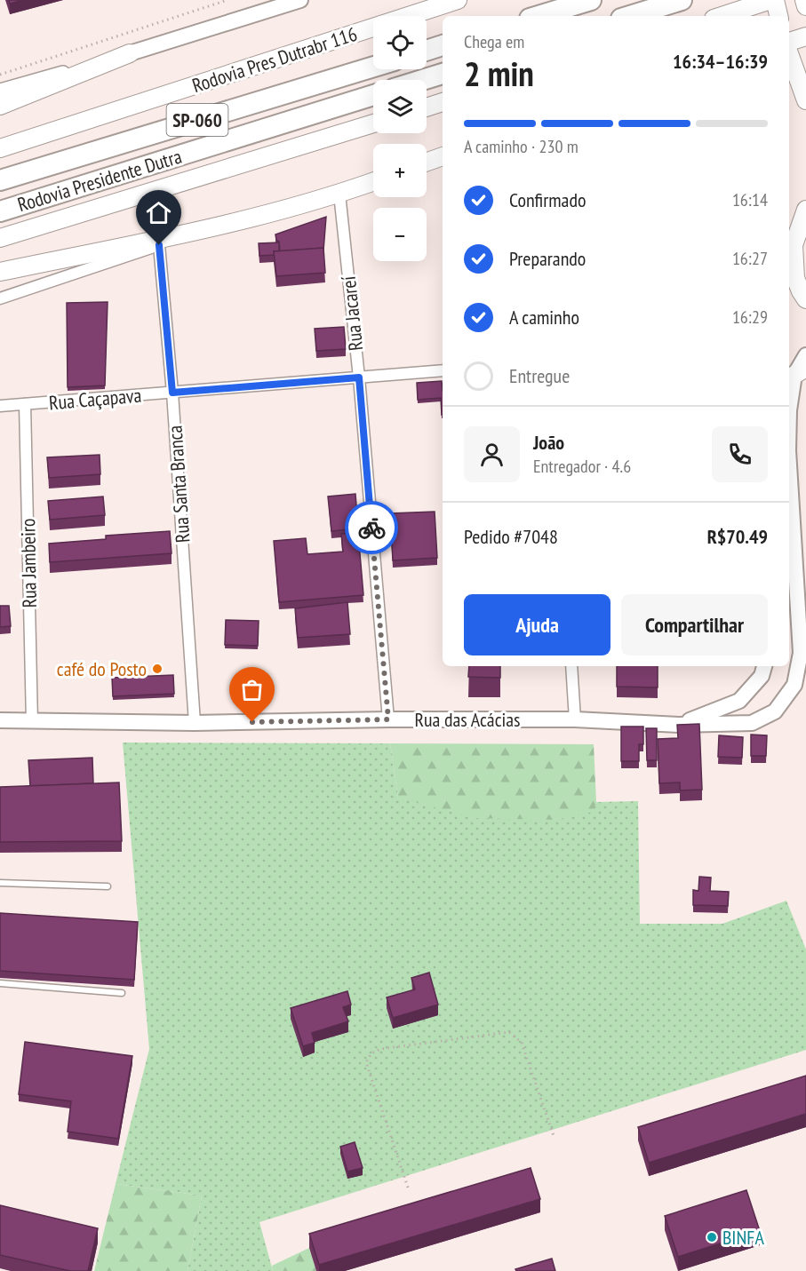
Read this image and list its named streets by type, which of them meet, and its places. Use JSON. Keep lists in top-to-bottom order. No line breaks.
{"streets":{"highway":["SP-060","Rodovia Presidente Dutra"],"main road":["Rodovia Pres Dutrabr 116","Rua das Acácias"],"street":["Rua Jacareí","Rua Caçapava","Rua Santa Branca","Rua Jambeiro"]},"crossings":[["Rua Jacareí","Rua Caçapava"],["Rua Jacareí","Rua das Acácias"],["Rua Caçapava","Rua Santa Branca"],["Rua Caçapava","Rua Jambeiro"],["Rua Santa Branca","Rua das Acácias"],["Rua Jambeiro","Rua das Acácias"]],"places":["café do Posto","BINFA"],"page":{"map_buttons":["+","−"],"heading":["2 min","Chega em","16:34–16:39"],"panel":["João","Entregador · 4.6","Pedido #7048","R$70.49"],"bar":"A caminho · 230 m","list":[["Confirmado","16:14"],["Preparando","16:27"],["A caminho","16:29"],"Entregue"],"buttons":["Ajuda","Compartilhar"]}}
